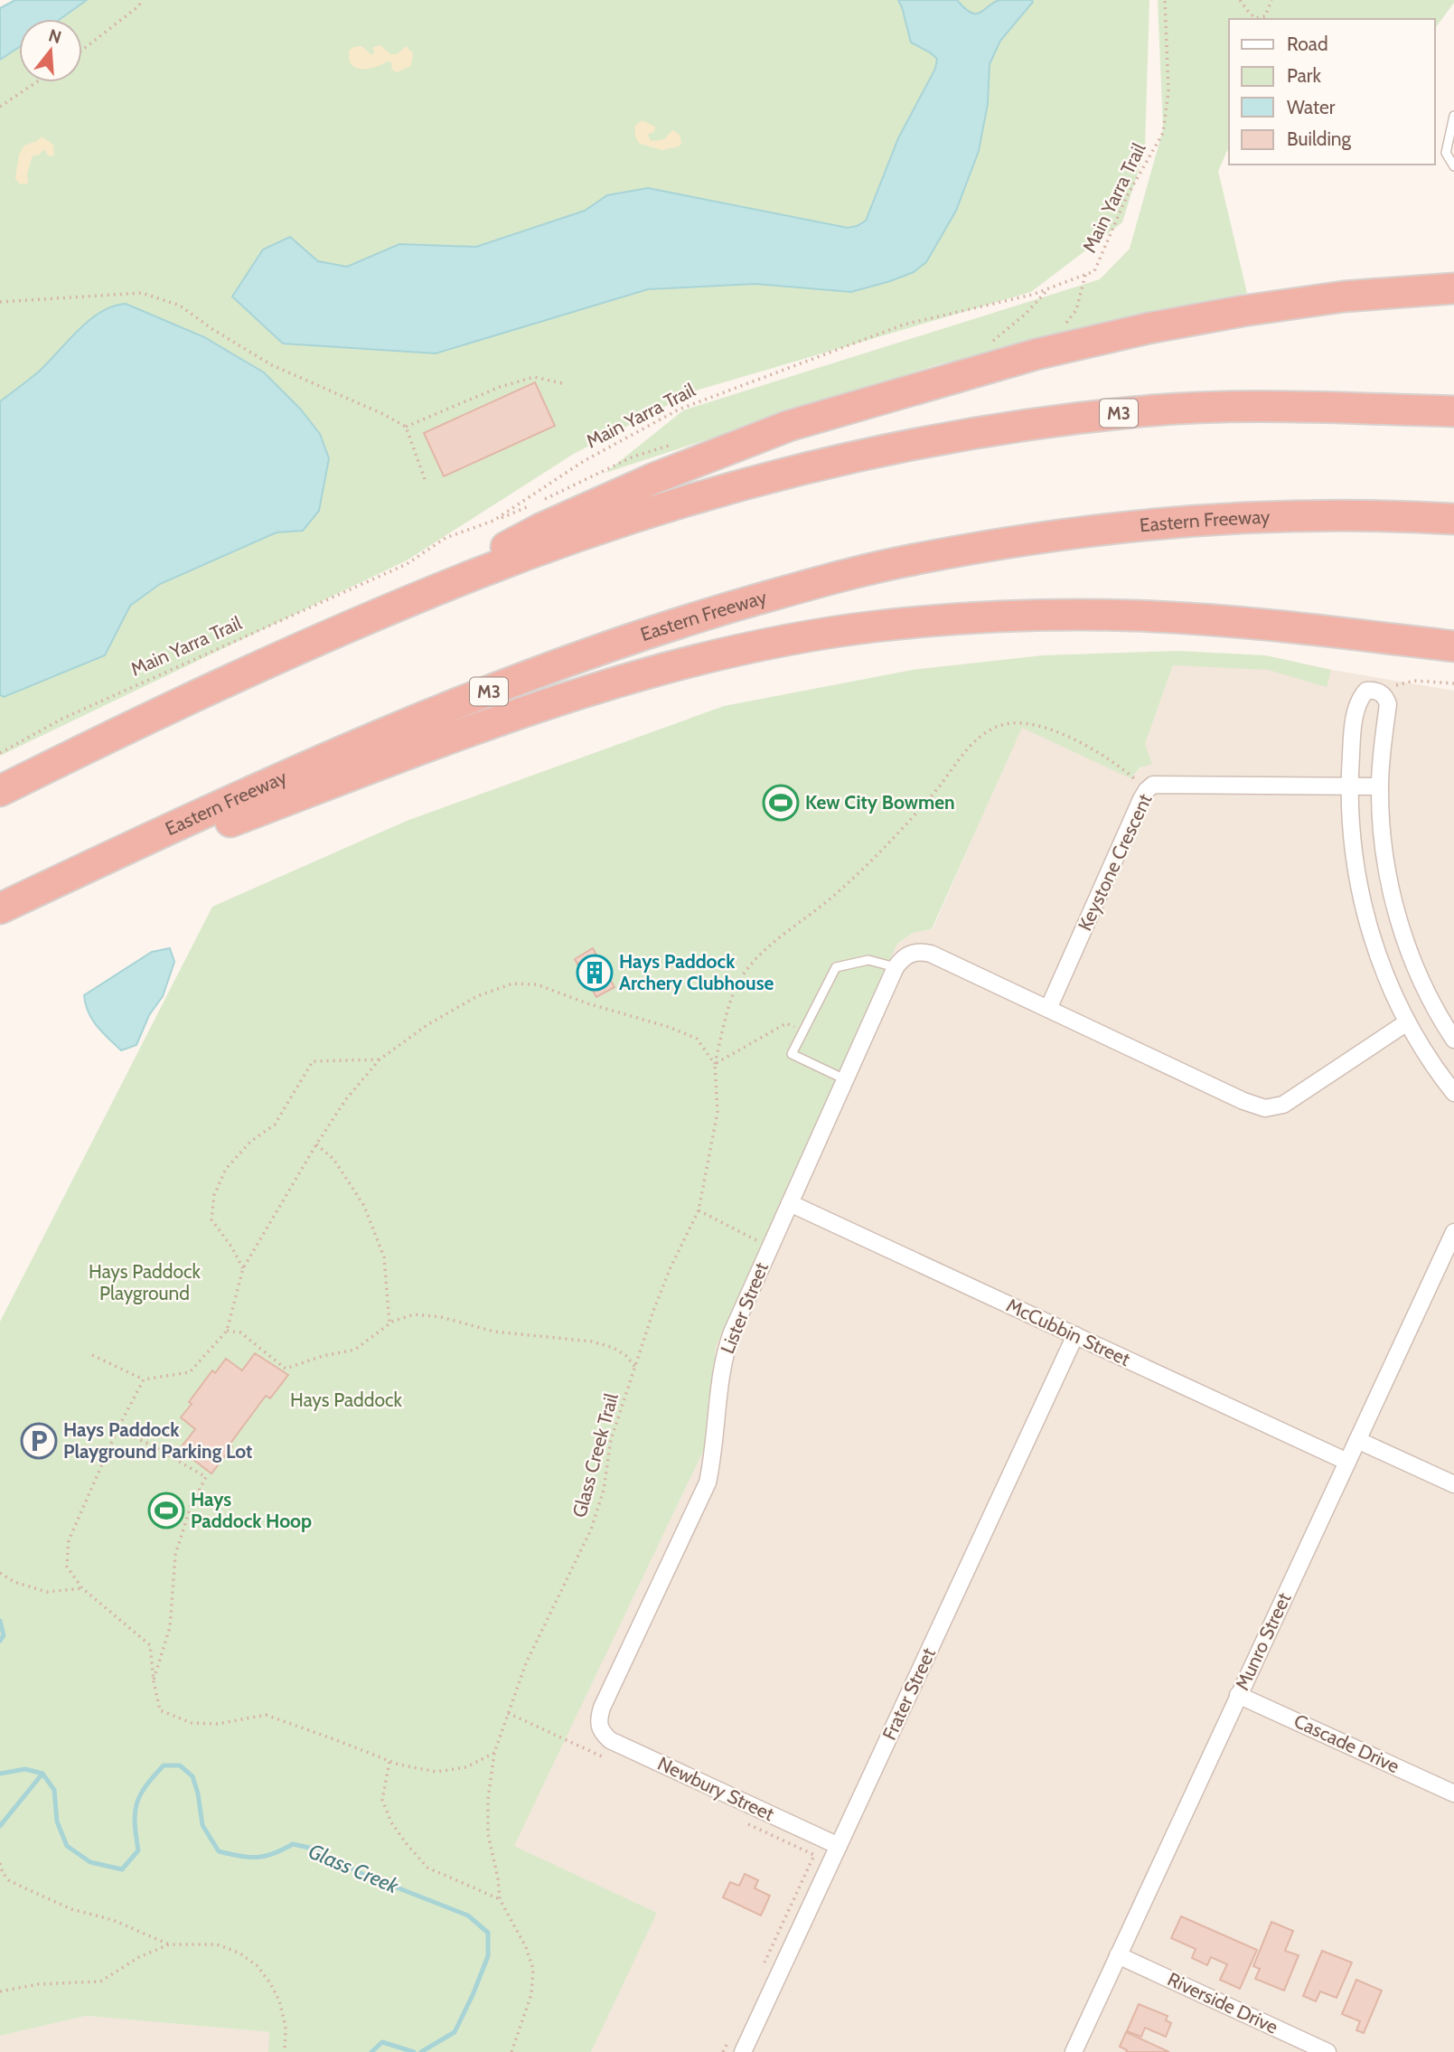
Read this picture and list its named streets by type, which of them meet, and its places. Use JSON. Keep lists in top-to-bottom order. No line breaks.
{"streets":{"highway":["M3","Eastern Freeway"],"street":["Keystone Crescent","Lister Street","McCubbin Street","Munro Street","Frater Street","Cascade Drive","Newbury Street","Riverside Drive"],"path":["Main Yarra Trail","Glass Creek Trail"]},"crossings":[["Keystone Crescent","Glass Creek Trail"],["Lister Street","McCubbin Street"],["Lister Street","Newbury Street"],["McCubbin Street","Munro Street"],["McCubbin Street","Frater Street"],["Munro Street","Cascade Drive"],["Munro Street","Riverside Drive"],["Frater Street","Newbury Street"]],"water":["Glass Creek"],"parks":["Hays Paddock Playground","Hays Paddock"],"places":{"sports":["Kew City Bowmen","Hays Paddock Hoop"],"building":["Hays Paddock Archery Clubhouse"],"parking":["Hays Paddock Playground Parking Lot"]},"legend":["Road","Park","Water","Building"],"north":"top"}
